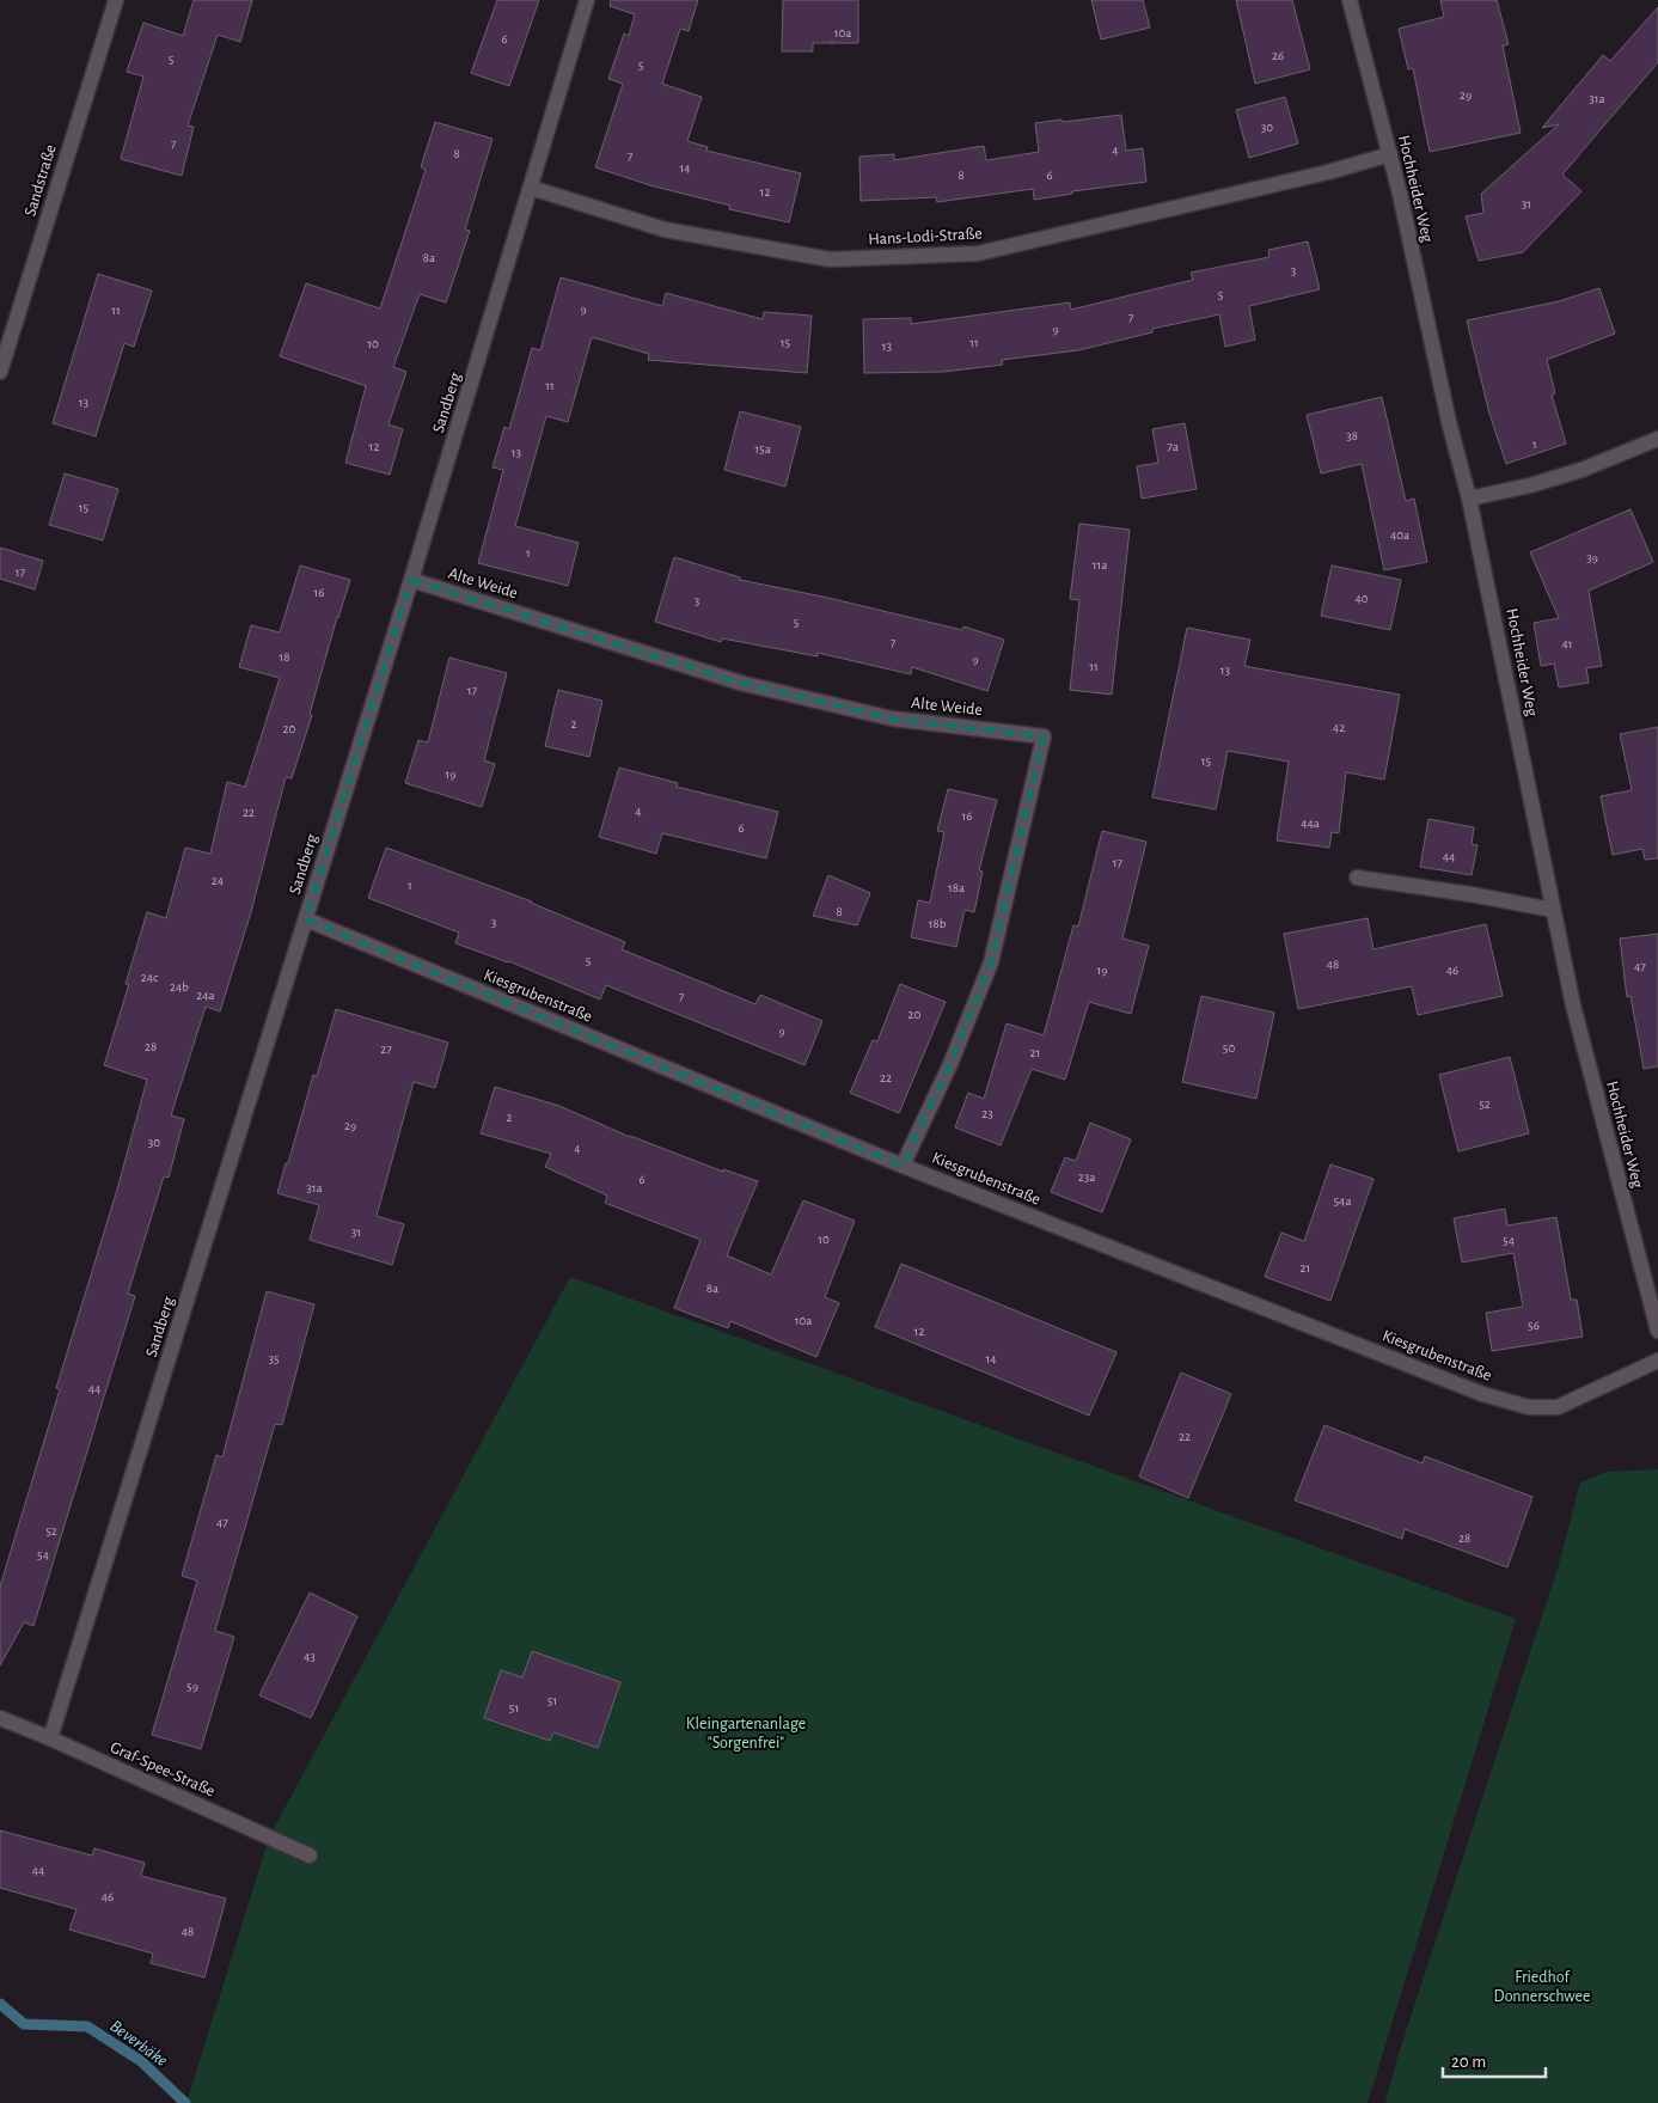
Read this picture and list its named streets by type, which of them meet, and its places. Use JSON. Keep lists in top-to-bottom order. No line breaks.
{"streets":{"street":["Sandstraße","Hochheider Weg","Hans-Lodi-Straße","Sandberg","Alte Weide","Kiesgrubenstraße","Graf-Spee-Straße"]},"crossings":[["Hochheider Weg","Hans-Lodi-Straße"],["Hans-Lodi-Straße","Sandberg"],["Sandberg","Alte Weide"],["Sandberg","Kiesgrubenstraße"],["Sandberg","Graf-Spee-Straße"],["Alte Weide","Kiesgrubenstraße"]],"water":["Beverbäke"],"parks":["Kleingartenanlage \"Sorgenfrei\"","Friedhof Donnerschwee"],"house_numbers":["10a","6","26","5","5","29","31a","30","7","4","8","7","14","8","6","12","31","8a","3","5","9","11","7","9","15","11","10","13","11","13","38","1","12","7a","15a","13","15","40a","1","39","11a","17","16","40","3","5","7","41","18","9","11","13","17","2","42","20","15","19","4","22","16","44a","6","44","17","24","1","18a","8","3","18b","5","48","47","19","46","24c","24b","24a","7","20","9","28","50","27","21","22","52","23","2","29","30","4","23a","6","31a","54a","31","10","54","21","8a","10a","56","12","35","14","44","22","47","52","28","54","43","59","51","51","44","46","48"],"scale_bar":"20 m"}
